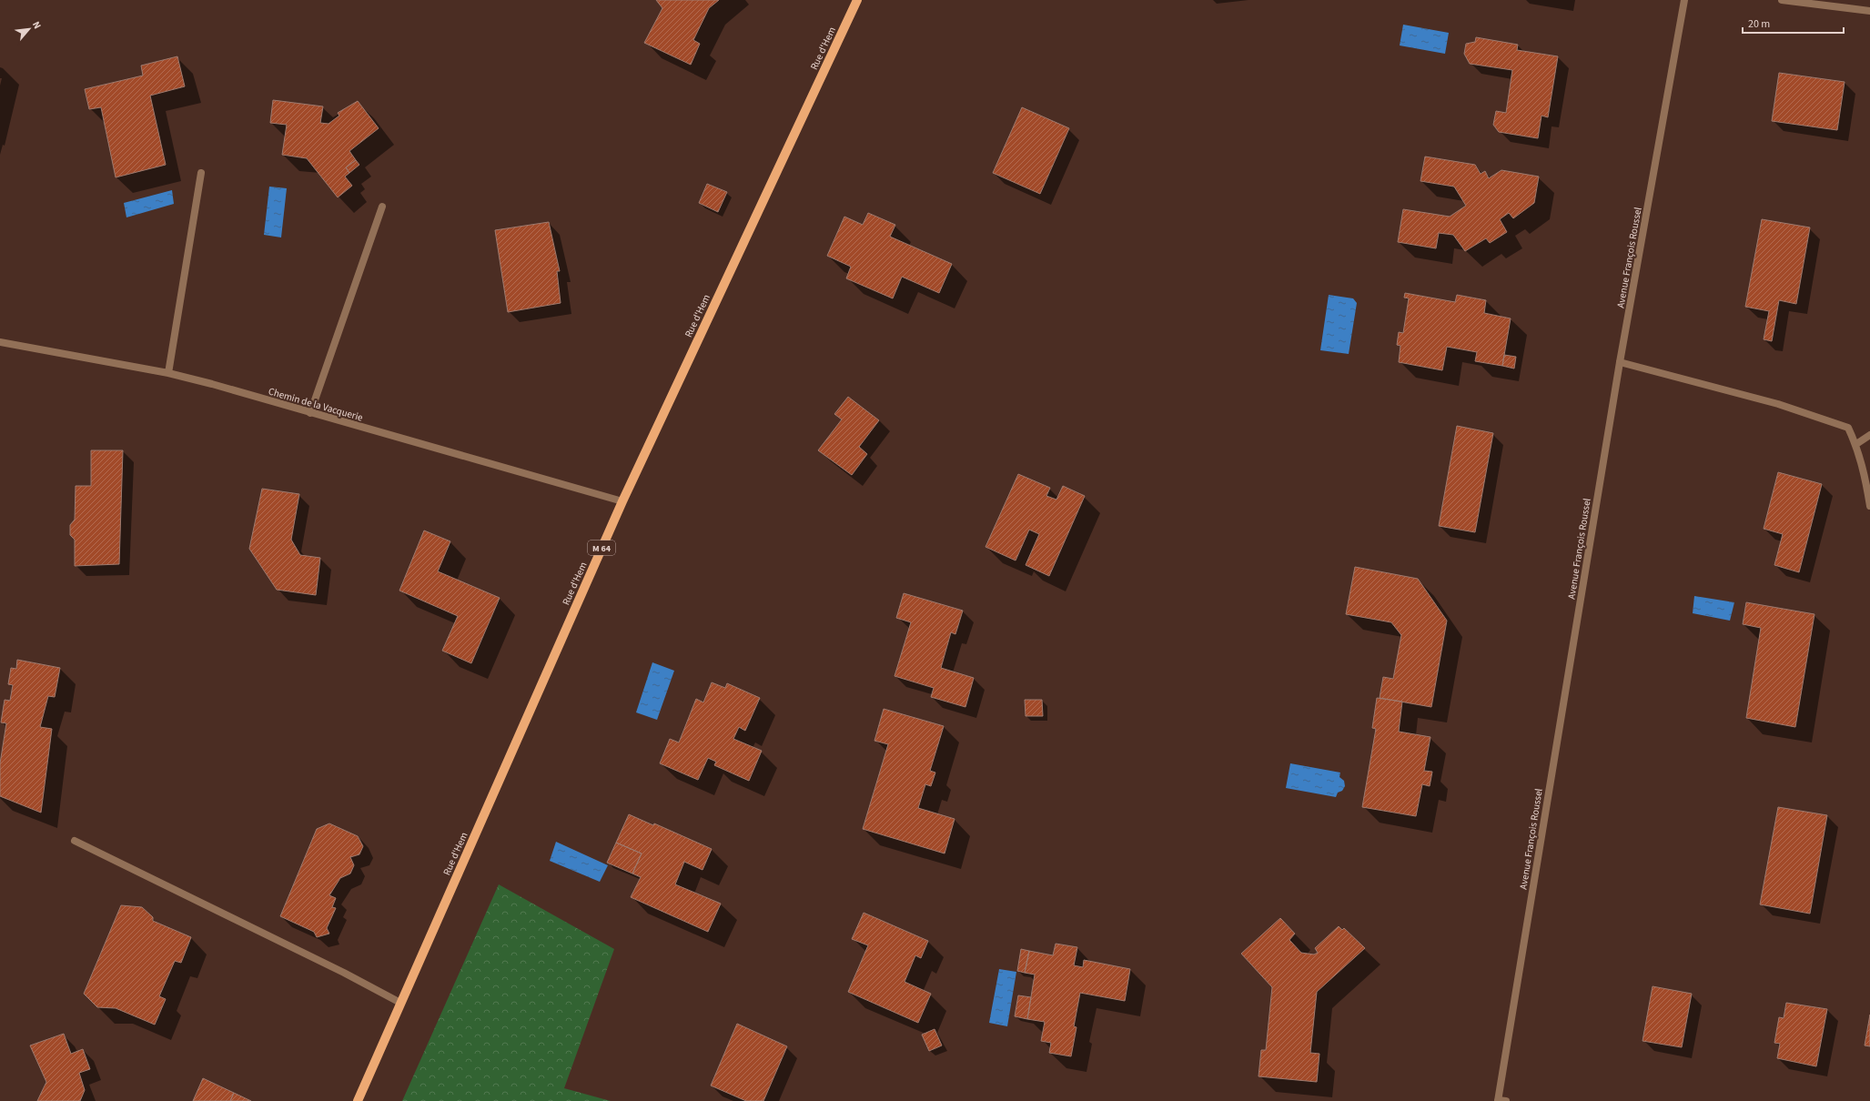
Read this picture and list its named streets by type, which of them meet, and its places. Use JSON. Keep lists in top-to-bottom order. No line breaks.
{"streets":{"main road":["Rue d'Hem","M 64"],"street":["Avenue François Roussel","Chemin de la Vacquerie"]},"crossings":[["Rue d'Hem","Chemin de la Vacquerie"]],"scale_bar":"20 m","north":"top right"}
